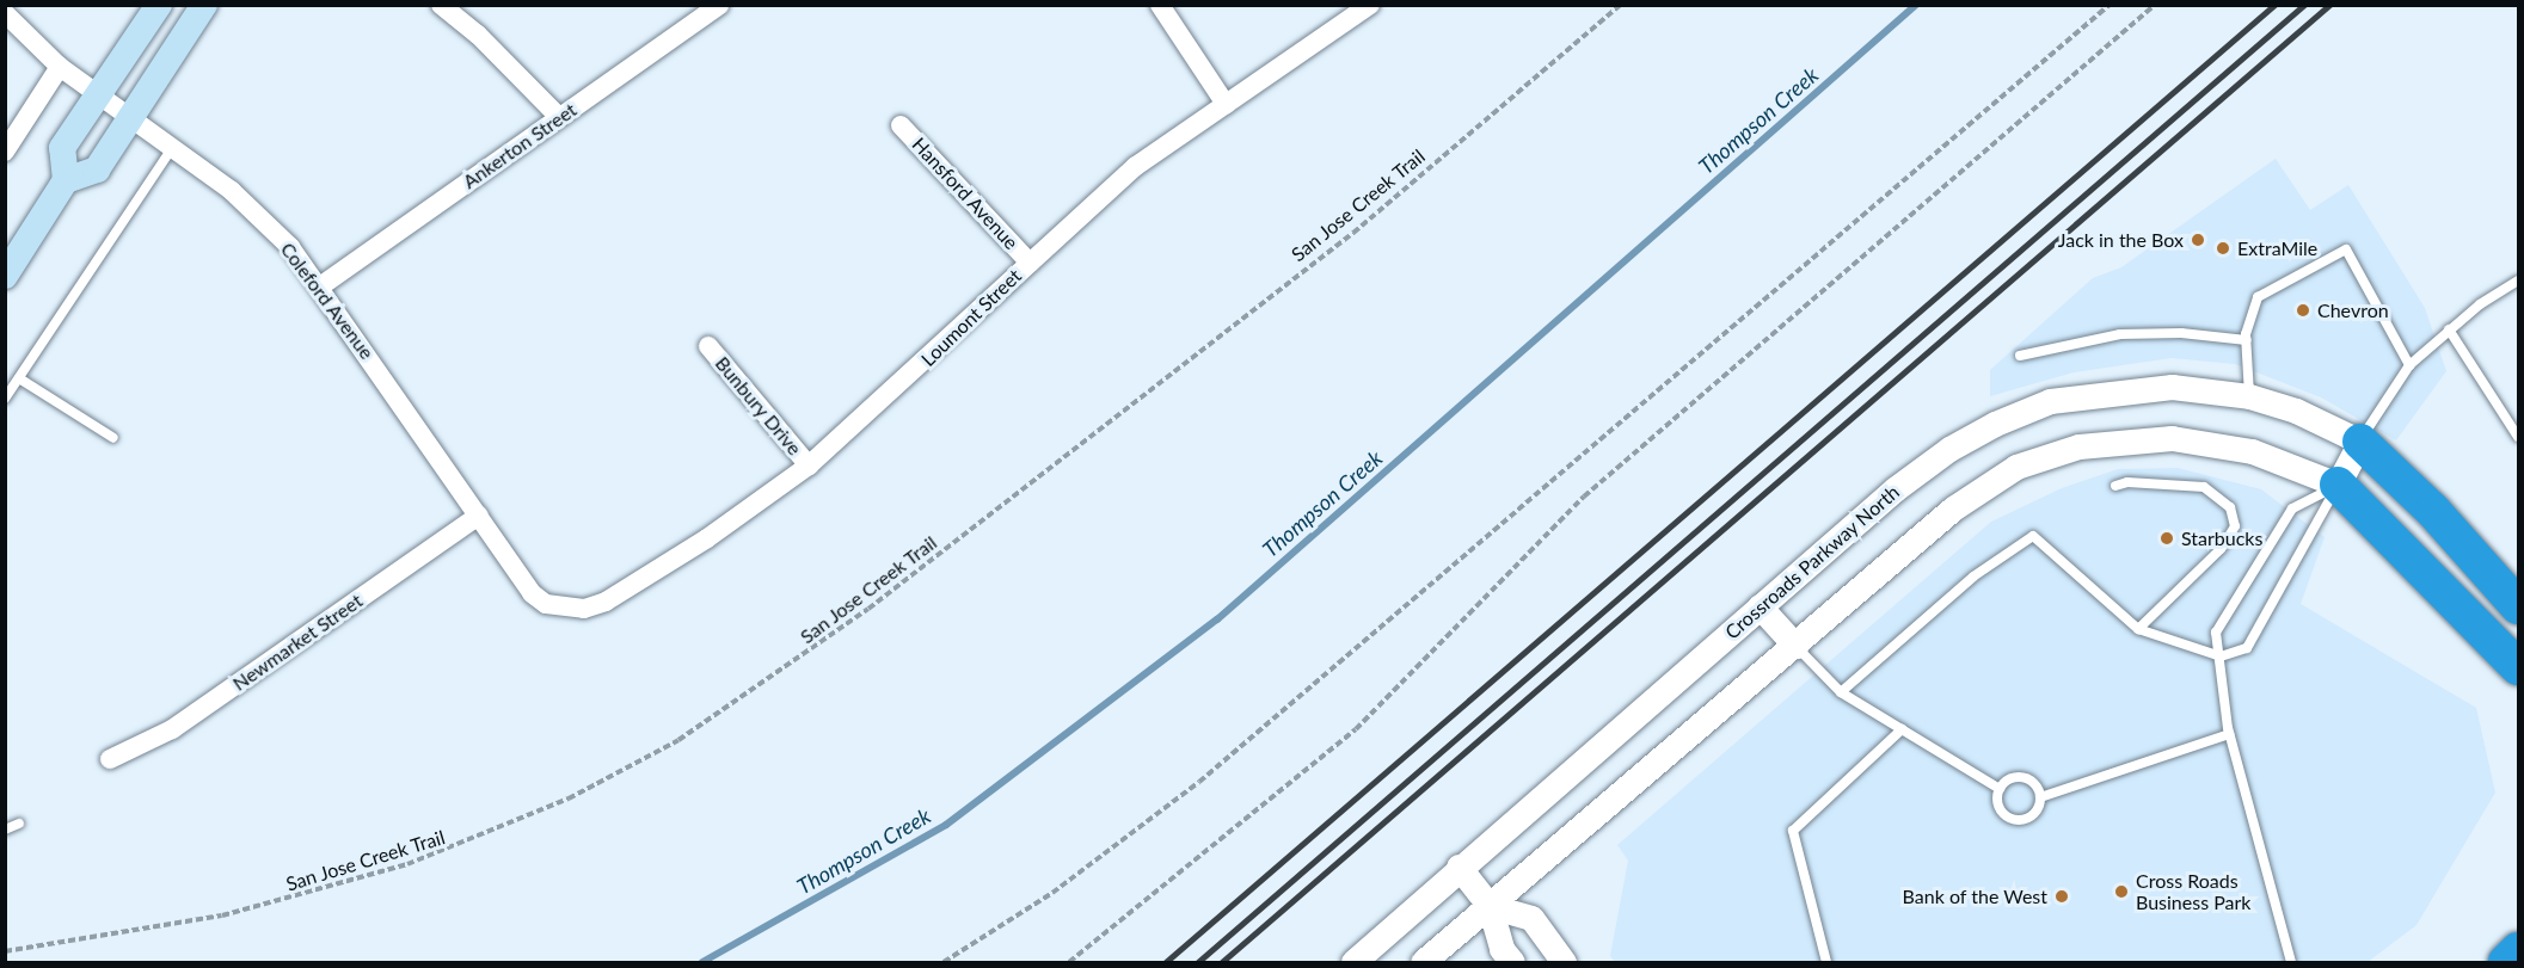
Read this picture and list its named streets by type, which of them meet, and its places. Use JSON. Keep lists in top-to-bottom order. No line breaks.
{"streets":{"street":["Ankerton Street","Hansford Avenue","Coleford Avenue","Loumont Street","Bunbury Drive","Crossroads Parkway North","Newmarket Street"],"path":["San Jose Creek Trail"]},"crossings":[["Ankerton Street","Coleford Avenue"],["Hansford Avenue","Loumont Street"],["Coleford Avenue","Loumont Street"],["Coleford Avenue","Newmarket Street"],["Loumont Street","Bunbury Drive"]],"water":["Thompson Creek"],"places":["Jack in the Box","ExtraMile","Chevron","Starbucks","Cross Roads Business Park","Bank of the West"]}
